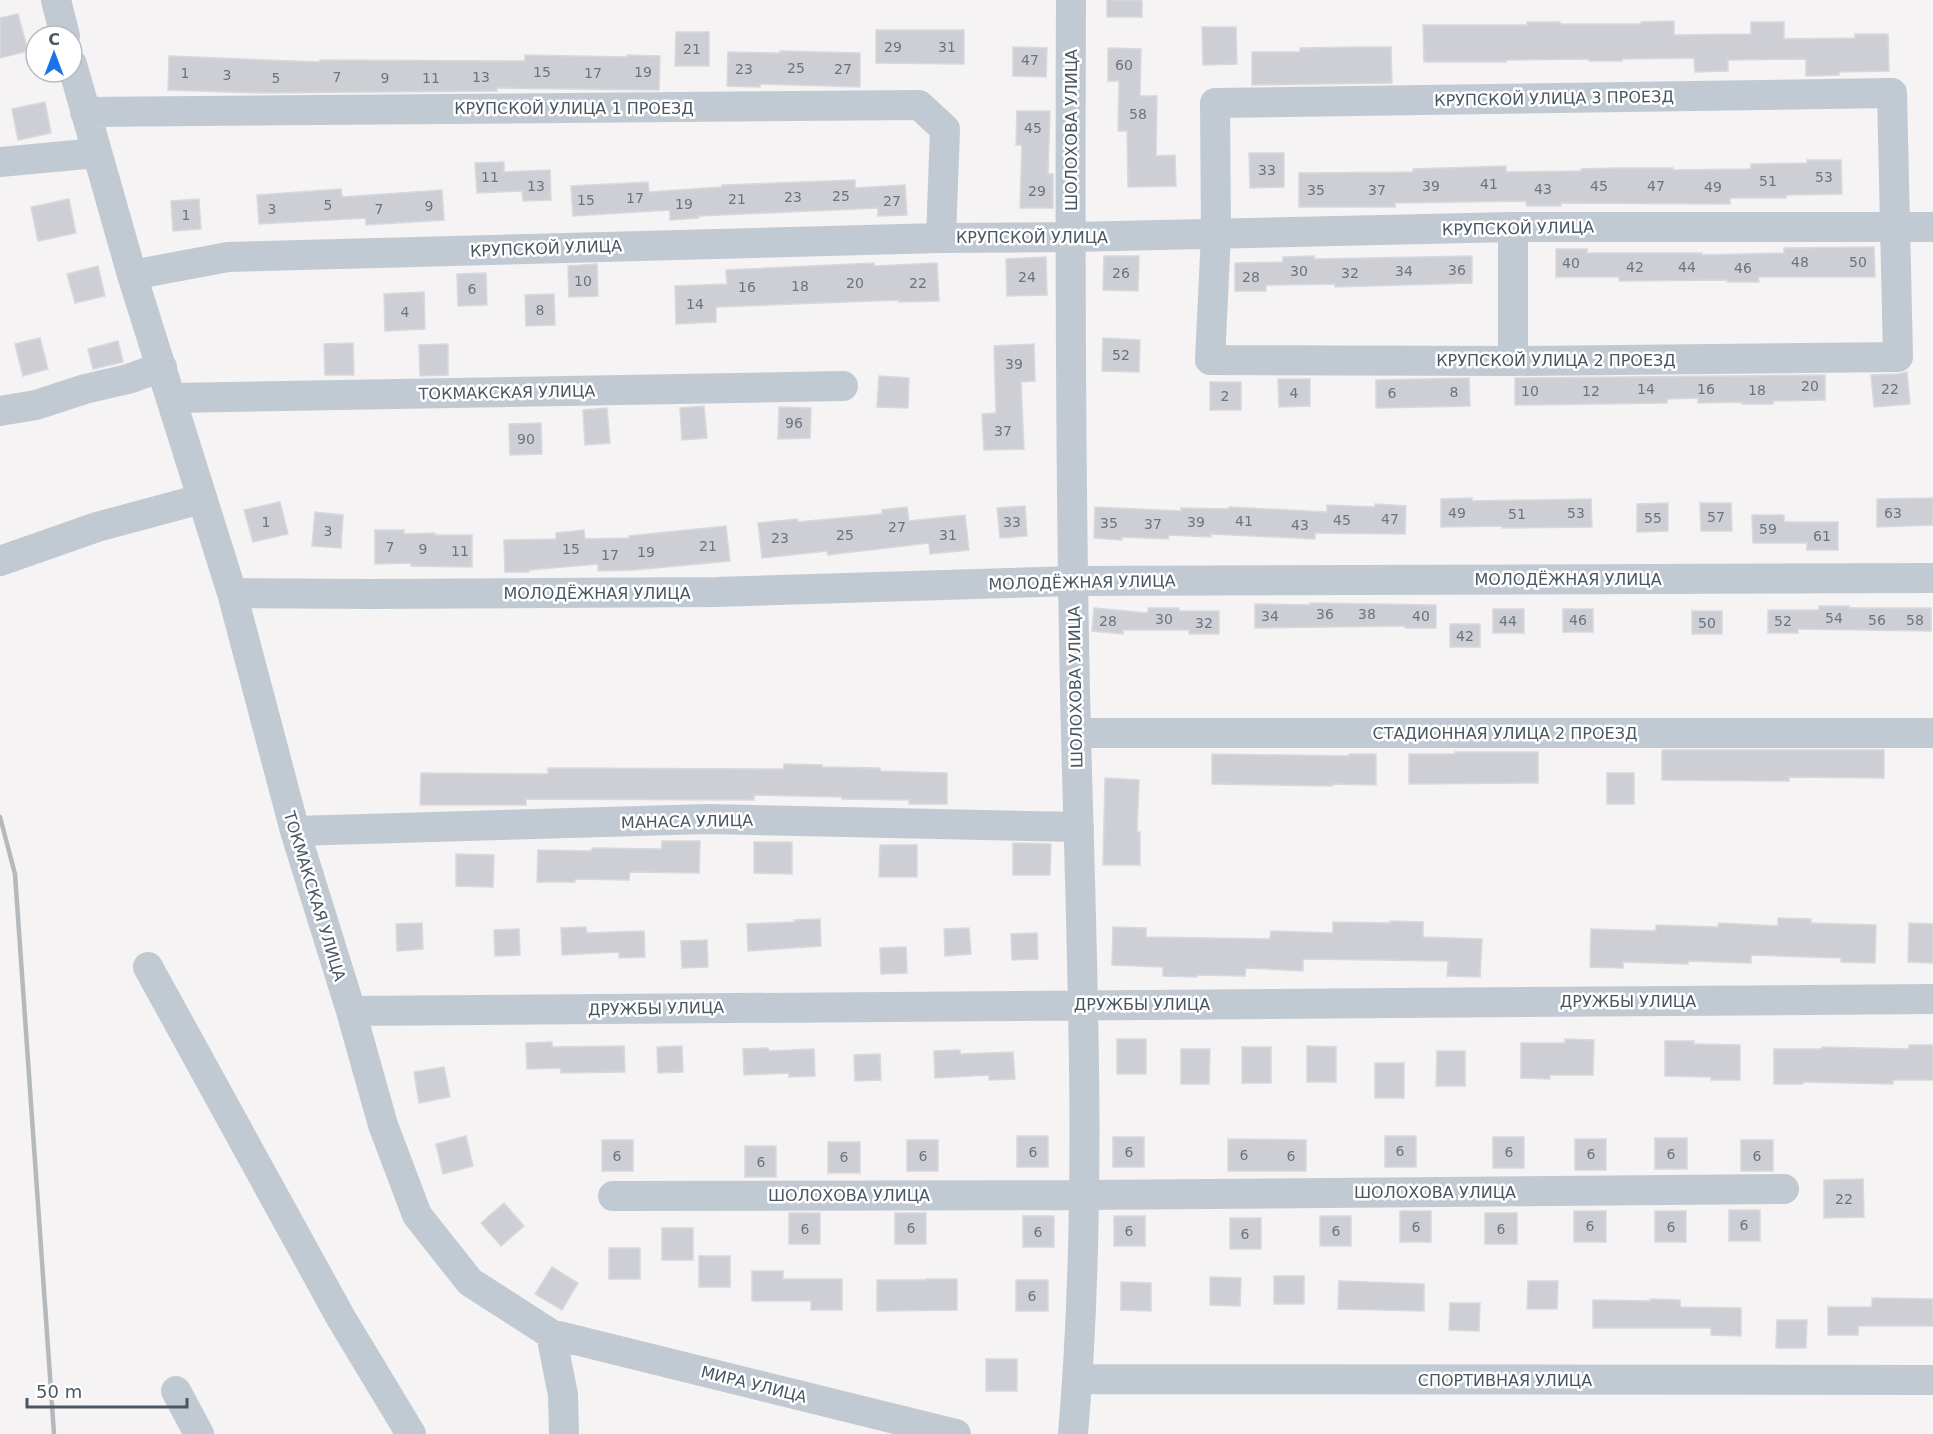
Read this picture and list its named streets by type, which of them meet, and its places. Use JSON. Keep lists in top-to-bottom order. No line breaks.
{"streets":{"street":["КРУПСКОЙ УЛИЦА 3 ПРОЕЗД","КРУПСКОЙ УЛИЦА 1 ПРОЕЗД","ШОЛОХОВА УЛИЦА","КРУПСКОЙ УЛИЦА","КРУПСКОЙ УЛИЦА 2 ПРОЕЗД","ТОКМАКСКАЯ УЛИЦА","МОЛОДЁЖНАЯ УЛИЦА","СТАДИОННАЯ УЛИЦА 2 ПРОЕЗД","МАНАСА УЛИЦА","ДРУЖБЫ УЛИЦА","СПОРТИВНАЯ УЛИЦА","МИРА УЛИЦА"]},"crossings":[["КРУПСКОЙ УЛИЦА 3 ПРОЕЗД","КРУПСКОЙ УЛИЦА"],["КРУПСКОЙ УЛИЦА 3 ПРОЕЗД","КРУПСКОЙ УЛИЦА 2 ПРОЕЗД"],["КРУПСКОЙ УЛИЦА 1 ПРОЕЗД","КРУПСКОЙ УЛИЦА"],["КРУПСКОЙ УЛИЦА 1 ПРОЕЗД","ТОКМАКСКАЯ УЛИЦА"],["ШОЛОХОВА УЛИЦА","КРУПСКОЙ УЛИЦА"],["ШОЛОХОВА УЛИЦА","МОЛОДЁЖНАЯ УЛИЦА"],["ШОЛОХОВА УЛИЦА","СТАДИОННАЯ УЛИЦА 2 ПРОЕЗД"],["ШОЛОХОВА УЛИЦА","МАНАСА УЛИЦА"],["ШОЛОХОВА УЛИЦА","ДРУЖБЫ УЛИЦА"],["ШОЛОХОВА УЛИЦА","СПОРТИВНАЯ УЛИЦА"],["КРУПСКОЙ УЛИЦА","КРУПСКОЙ УЛИЦА 2 ПРОЕЗД"],["КРУПСКОЙ УЛИЦА","ТОКМАКСКАЯ УЛИЦА"],["ТОКМАКСКАЯ УЛИЦА","МОЛОДЁЖНАЯ УЛИЦА"],["ТОКМАКСКАЯ УЛИЦА","МАНАСА УЛИЦА"],["ТОКМАКСКАЯ УЛИЦА","ДРУЖБЫ УЛИЦА"],["ТОКМАКСКАЯ УЛИЦА","МИРА УЛИЦА"]],"house_numbers":["29","31","21","47","60","25","23","27","15","19","1","17","3","7","13","5","9","11","58","45","33","11","53","51","41","13","39","45","47","49","43","35","37","29","25","23","17","21","15","27","19","5","9","3","7","1","48","50","40","42","44","46","36","30","34","26","32","24","28","10","20","22","18","16","6","14","8","4","52","39","20","14","16","22","18","10","12","8","4","6","2","96","37","90","49","53","63","51","57","55","47","45","41","1","33","39","35","37","43","27","59","3","25","31","61","23","21","7","9","15","11","19","17","36","38","34","40","54","30","46","56","58","28","44","52","32","50","42","6","6","6","6","6","6","6","6","6","6","6","6","6","22","6","6","6","6","6","6","6","6","6","6","6","6"],"scale_bar":"50 m","north":"top"}
